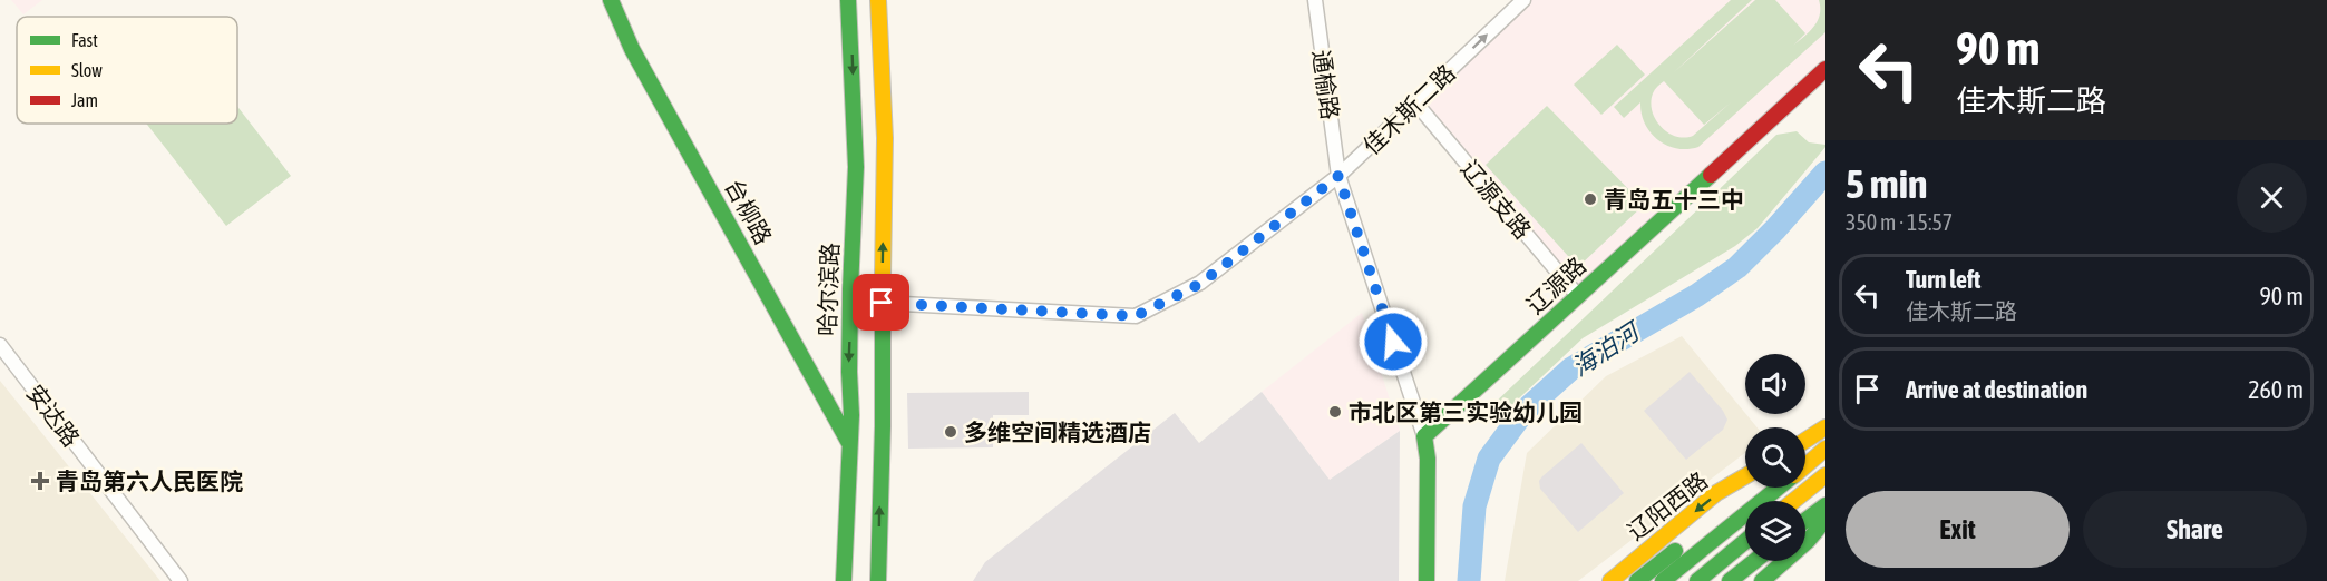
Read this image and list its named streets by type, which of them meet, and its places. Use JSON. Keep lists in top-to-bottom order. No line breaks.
{"streets":{"main road":["台柳路","辽源路","哈尔滨路","辽阳西路"],"street":["通榆路","佳木斯二路","辽源支路","安达路"]},"crossings":[["通榆路","佳木斯二路"],["通榆路","辽源路"],["佳木斯二路","辽源支路"],["辽源支路","辽源路"],["台柳路","哈尔滨路"]],"water":["海泊河"],"places":{"other":["青岛五十三中","市北区第三实验幼儿园","多维空间精选酒店"],"health":["青岛第六人民医院"]},"legend":["Fast","Slow","Jam"],"page":{"turn":["90 m","佳木斯二路"],"heading":["5 min","350 m · 15:57"],"list":[{"name":"Turn left","note":"佳木斯二路","value":"90 m"},{"name":"Arrive at destination","value":"260 m"}],"buttons":["Exit","Share"]}}
